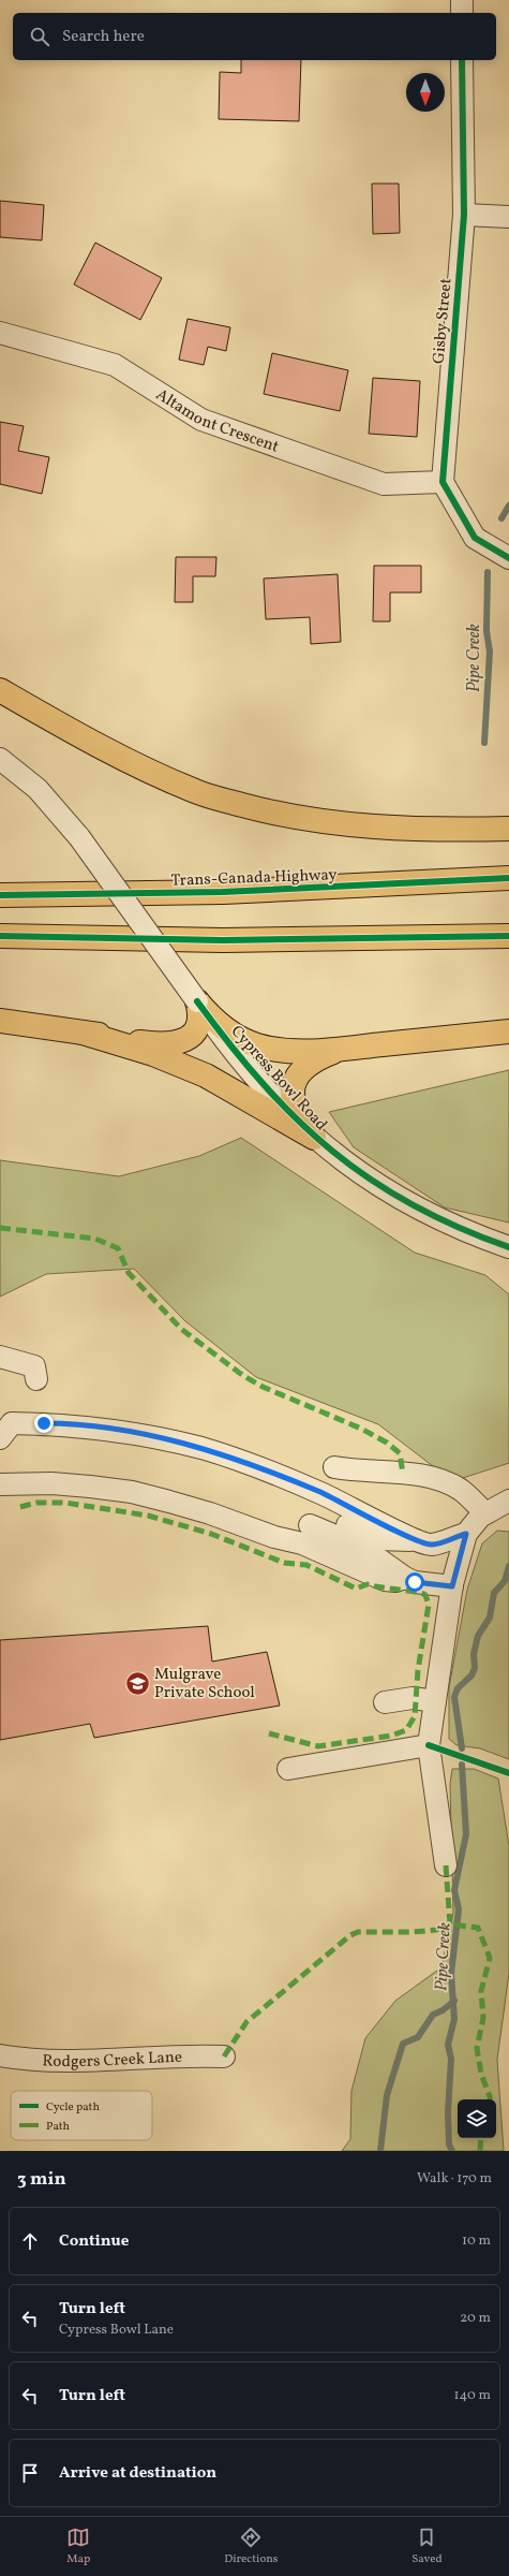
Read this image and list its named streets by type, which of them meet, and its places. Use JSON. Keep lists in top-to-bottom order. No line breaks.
{"streets":{"highway":["Trans-Canada Highway"],"street":["Gisby Street","Altamont Crescent","Cypress Bowl Road","Rodgers Creek Lane"]},"crossings":[["Gisby Street","Altamont Crescent"]],"water":["Pipe Creek"],"places":{"school or university":["Mulgrave Private School"]},"legend":["Cycle path","Path"],"north":"bottom","page":{"search":"Search here","heading":["3 min","Walk · 170 m"],"list":[["Continue","10 m"],["Turn left","Cypress Bowl Lane","20 m"],["Turn left","140 m"],"Arrive at destination"],"nav":["Map","Directions","Saved"]}}
